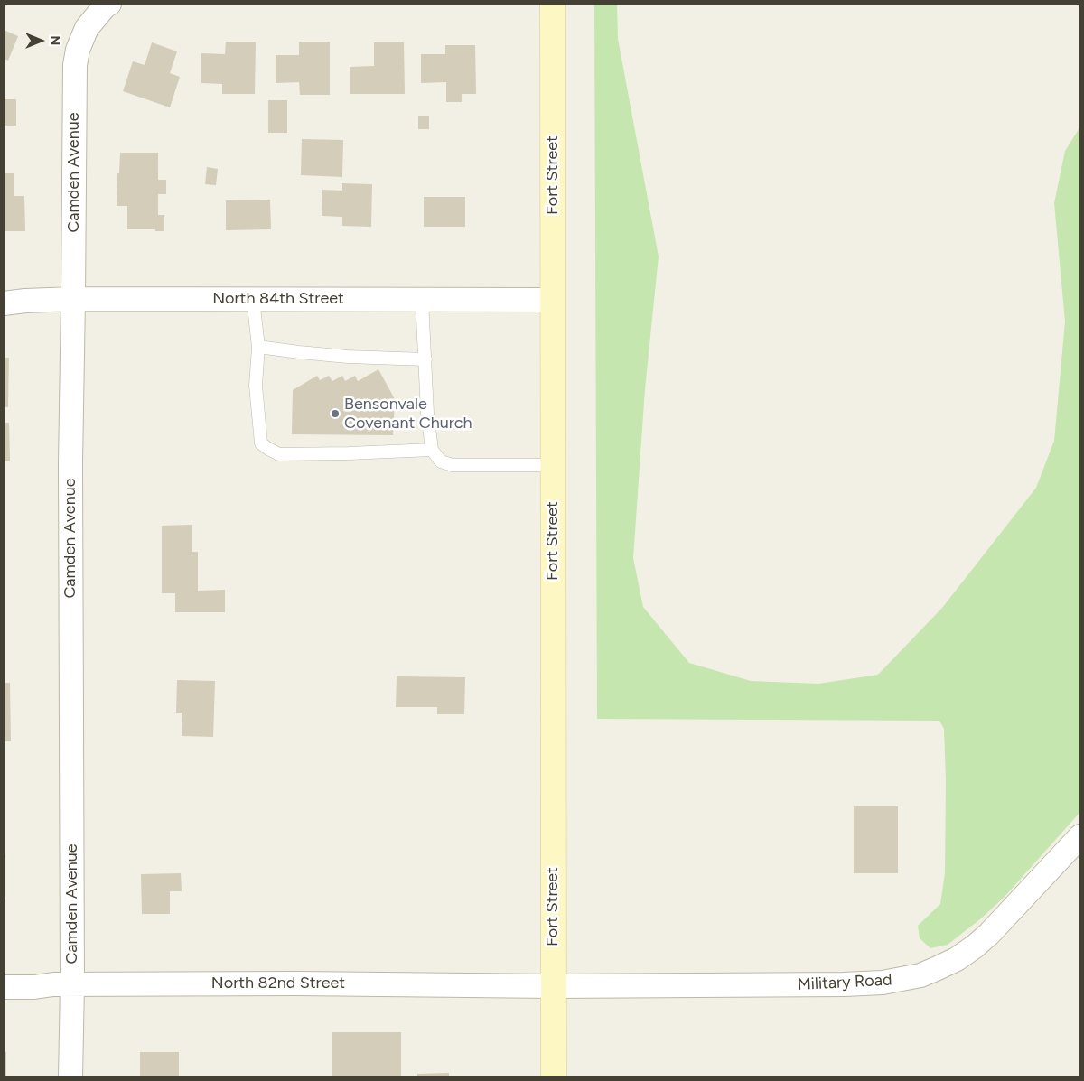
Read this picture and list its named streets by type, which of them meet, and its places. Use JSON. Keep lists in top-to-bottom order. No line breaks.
{"streets":{"main road":["Fort Street"],"street":["Camden Avenue","North 84th Street","Military Road","North 82nd Street"]},"crossings":[["Camden Avenue","North 84th Street"],["Camden Avenue","North 82nd Street"],["Fort Street","North 84th Street"],["Fort Street","Military Road"],["Fort Street","North 82nd Street"],["Military Road","North 82nd Street"]],"places":["Bensonvale Covenant Church"],"north":"right"}
